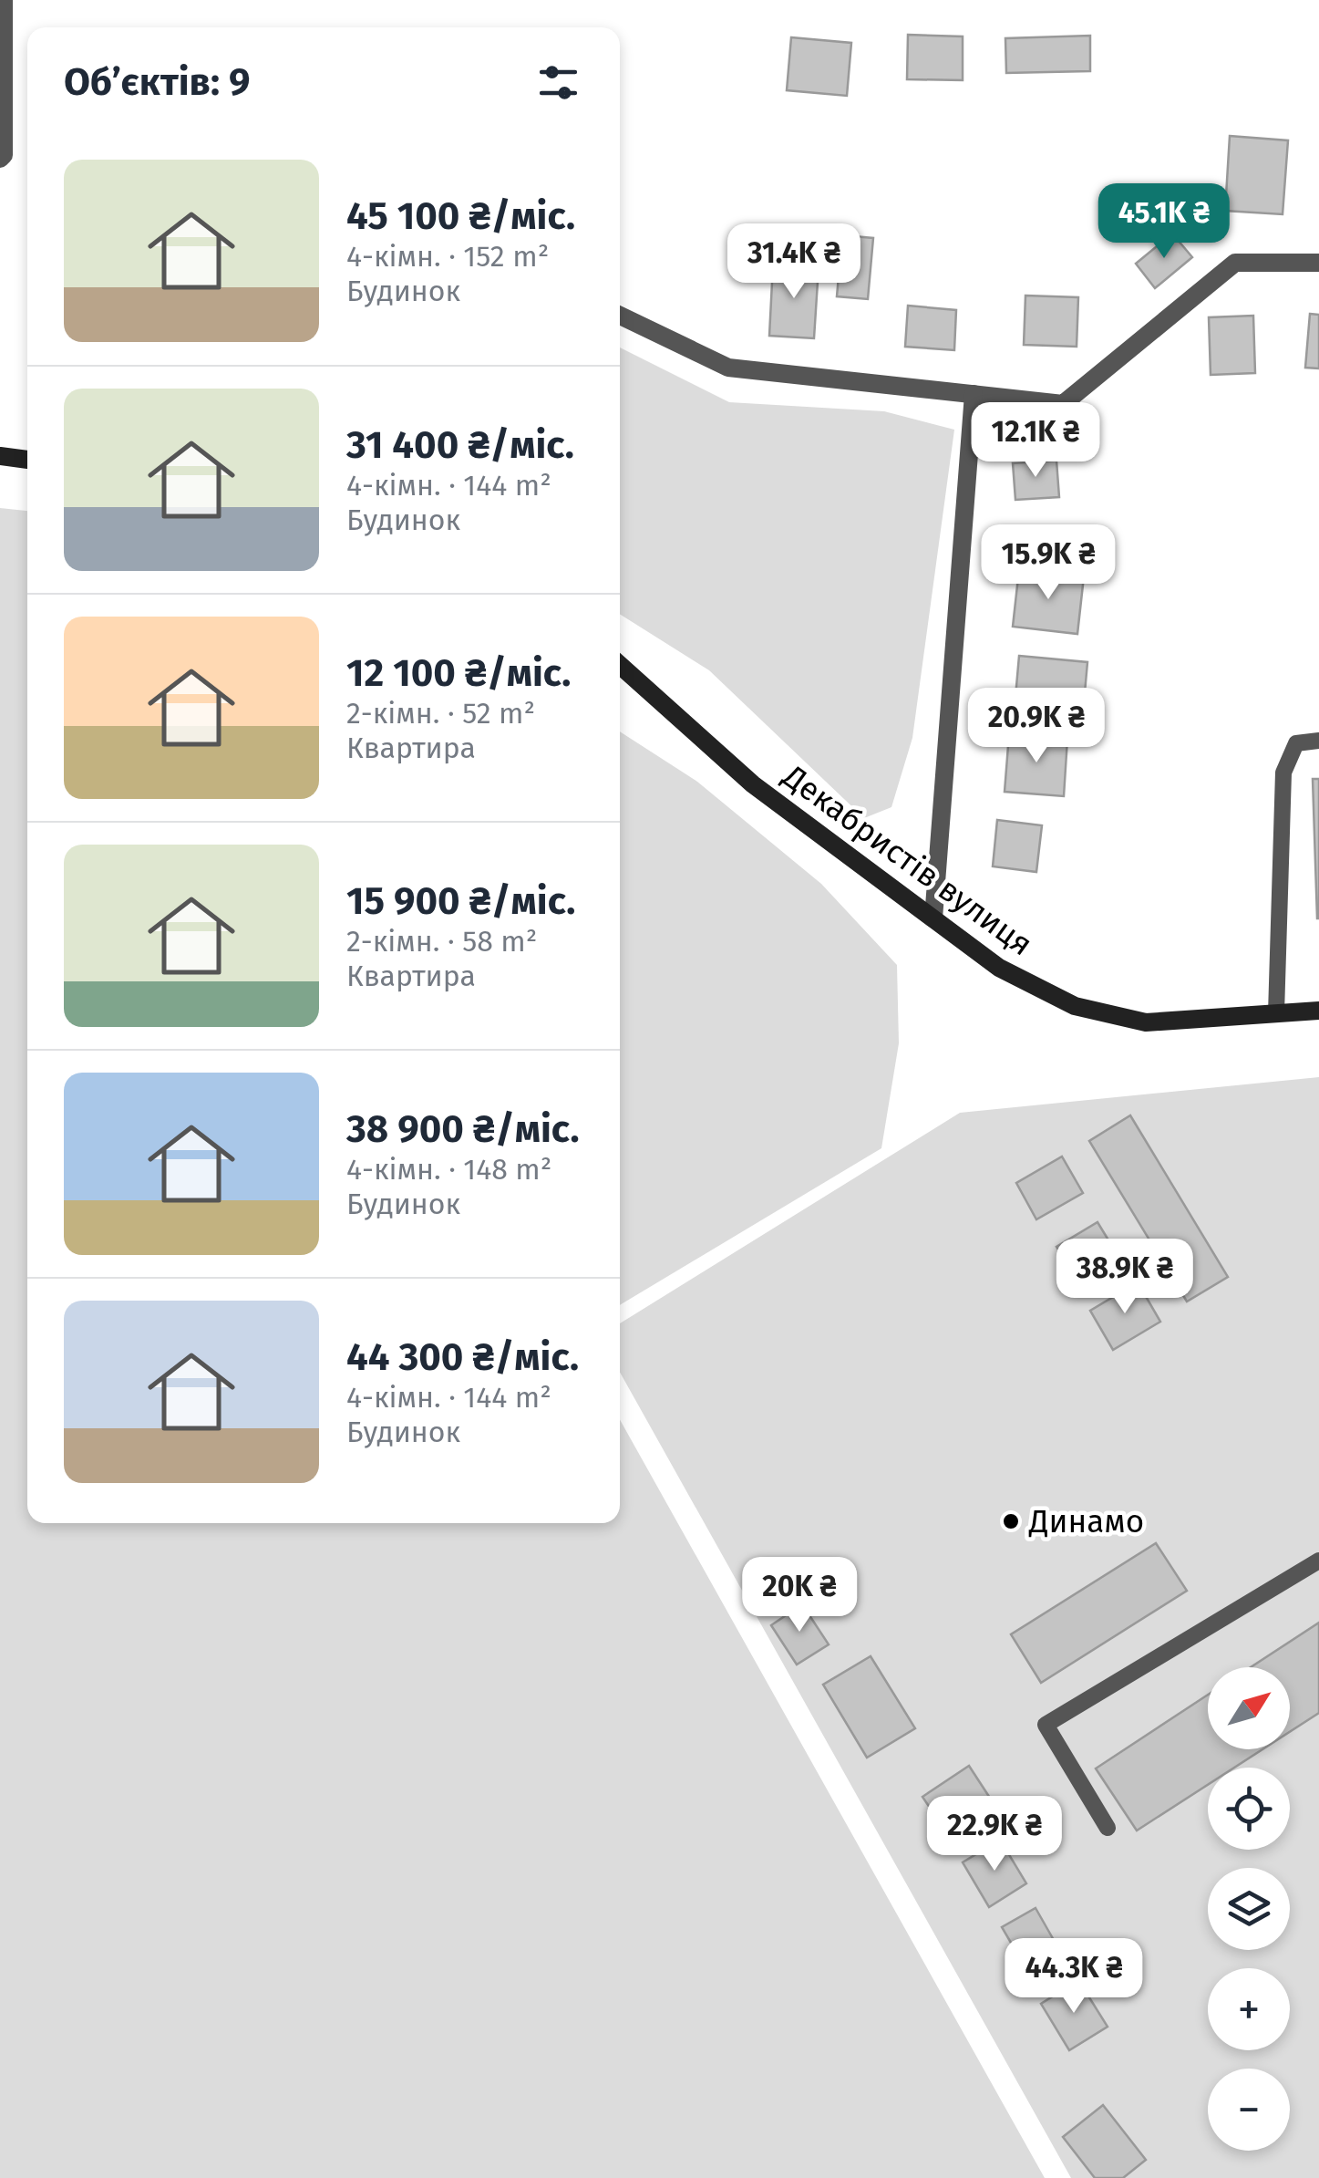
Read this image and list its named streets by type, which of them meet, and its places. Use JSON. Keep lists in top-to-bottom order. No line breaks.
{"streets":{"street":["Декабристів вулиця"]},"places":["Динамо"],"north":"top right","page":{"heading":"Об’єктів: 9","list":[{"name":"45 100 ₴/міс.","note":"4-кімн. · 152 m² · Будинок"},{"name":"31 400 ₴/міс.","note":"4-кімн. · 144 m² · Будинок"},{"name":"12 100 ₴/міс.","note":"2-кімн. · 52 m² · Квартира"},{"name":"15 900 ₴/міс.","note":"2-кімн. · 58 m² · Квартира"},{"name":"38 900 ₴/міс.","note":"4-кімн. · 148 m² · Будинок"},{"name":"44 300 ₴/міс.","note":"4-кімн. · 144 m² · Будинок"}],"price":["45.1K ₴","31.4K ₴","12.1K ₴","15.9K ₴","20.9K ₴","38.9K ₴","20K ₴","22.9K ₴","44.3K ₴"],"map_buttons":["+","−"]}}
